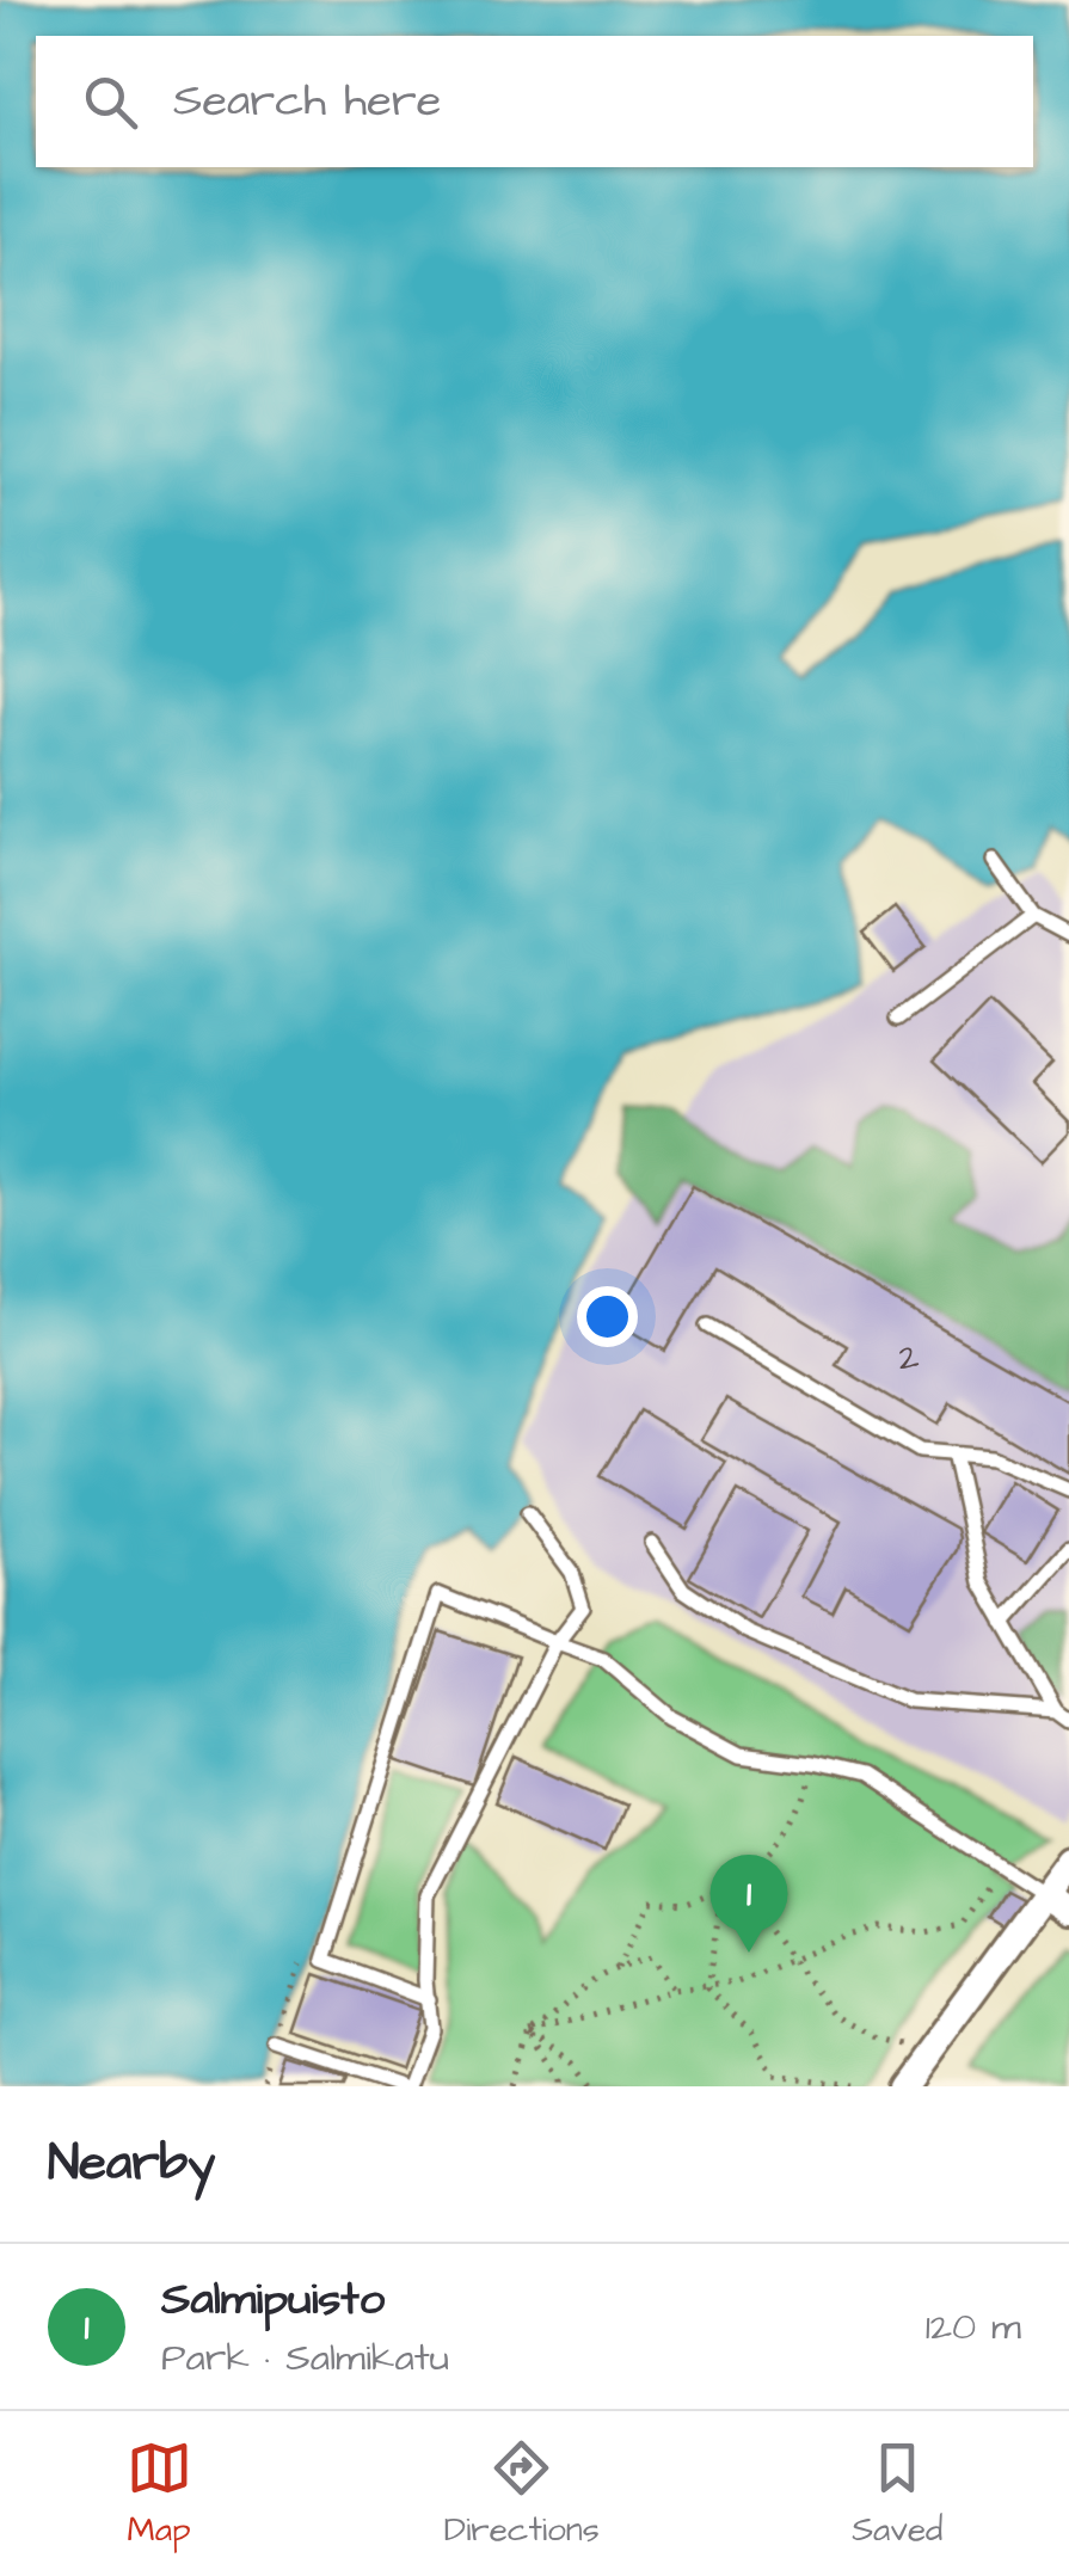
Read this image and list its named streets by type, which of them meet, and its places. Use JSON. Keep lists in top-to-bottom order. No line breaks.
{"house_numbers":["2"],"page":{"search":"Search here","pins":"1","heading":"Nearby","list":[{"mark":"1","name":"Salmipuisto","note":"Park · Salmikatu","value":"120 m"}],"nav":["Map","Directions","Saved"]}}
